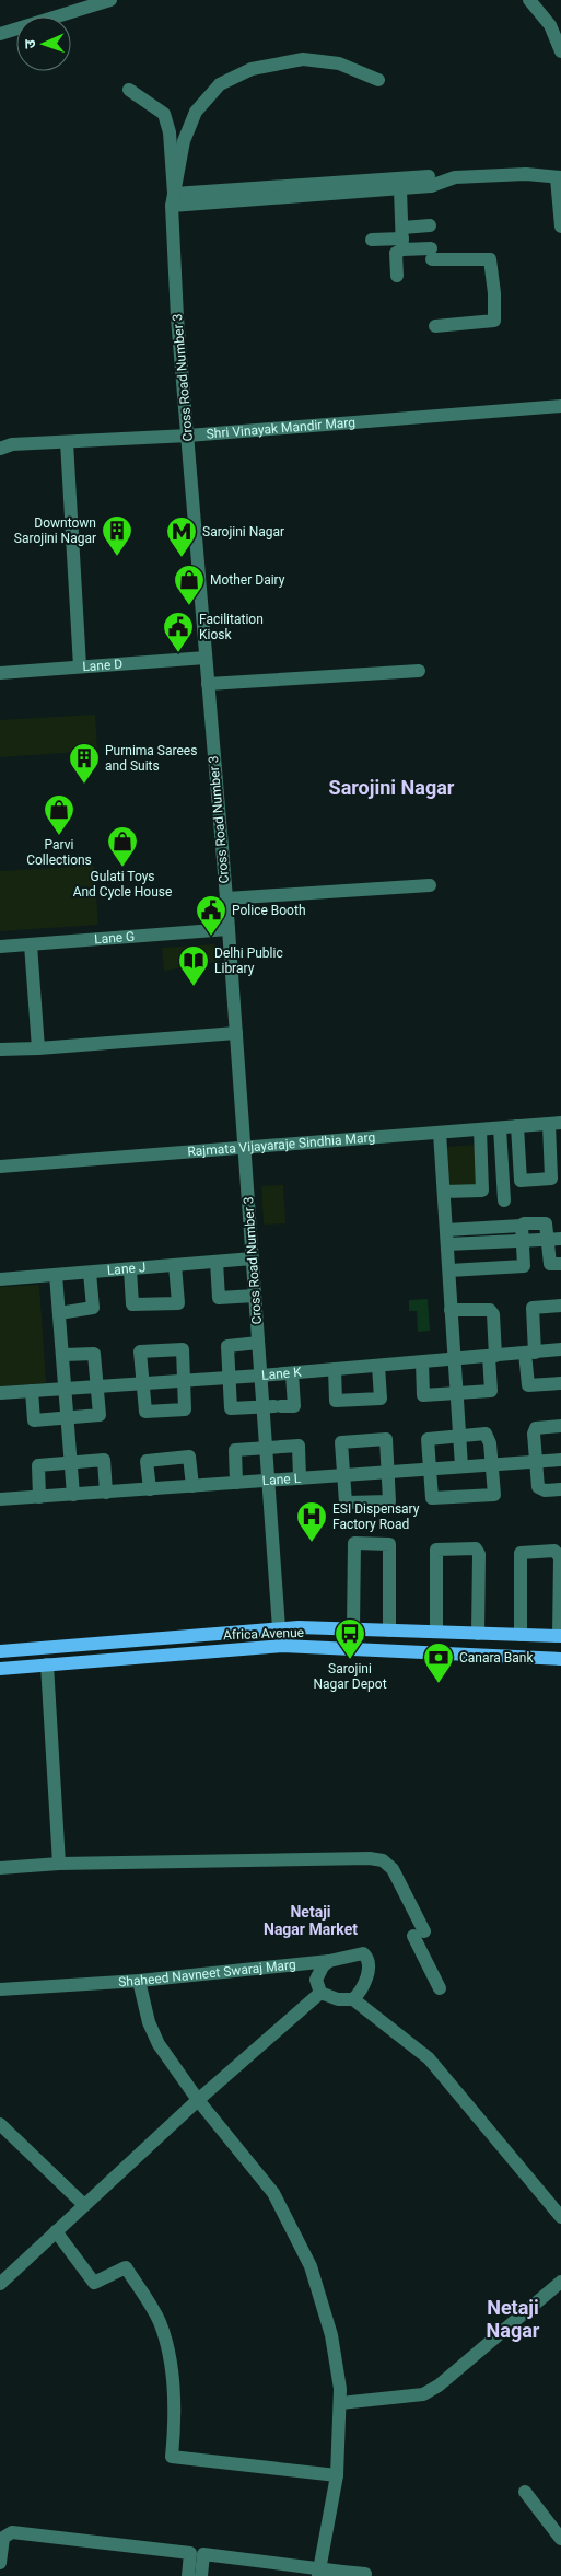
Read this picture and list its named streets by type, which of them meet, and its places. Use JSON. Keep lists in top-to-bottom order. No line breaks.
{"streets":{"main road":["Africa Avenue"],"street":["Cross Road Number 3","Shri Vinayak Mandir Marg","Lane D","Lane G","Rajmata Vijayaraje Sindhia Marg","Lane J","Lane K","Lane L","Shaheed Navneet Swaraj Marg"]},"crossings":[["Cross Road Number 3","Shri Vinayak Mandir Marg"],["Cross Road Number 3","Lane D"],["Cross Road Number 3","Lane G"],["Cross Road Number 3","Rajmata Vijayaraje Sindhia Marg"],["Cross Road Number 3","Lane J"],["Cross Road Number 3","Lane K"],["Cross Road Number 3","Lane L"],["Cross Road Number 3","Africa Avenue"]],"districts":["Sarojini Nagar","Netaji Nagar Market","Netaji Nagar"],"places":{"building":["Downtown Sarojini Nagar","Purnima Sarees and Suits"],"metro station":["Sarojini Nagar"],"shop":["Mother Dairy","Parvi Collections","Gulati Toys And Cycle House"],"public building":["Facilitation Kiosk","Police Booth"],"library":["Delhi Public Library"],"hospital":["ESI Dispensary Factory Road"],"bus stop":["Sarojini Nagar Depot"],"bank":["Canara Bank"]},"north":"left"}
